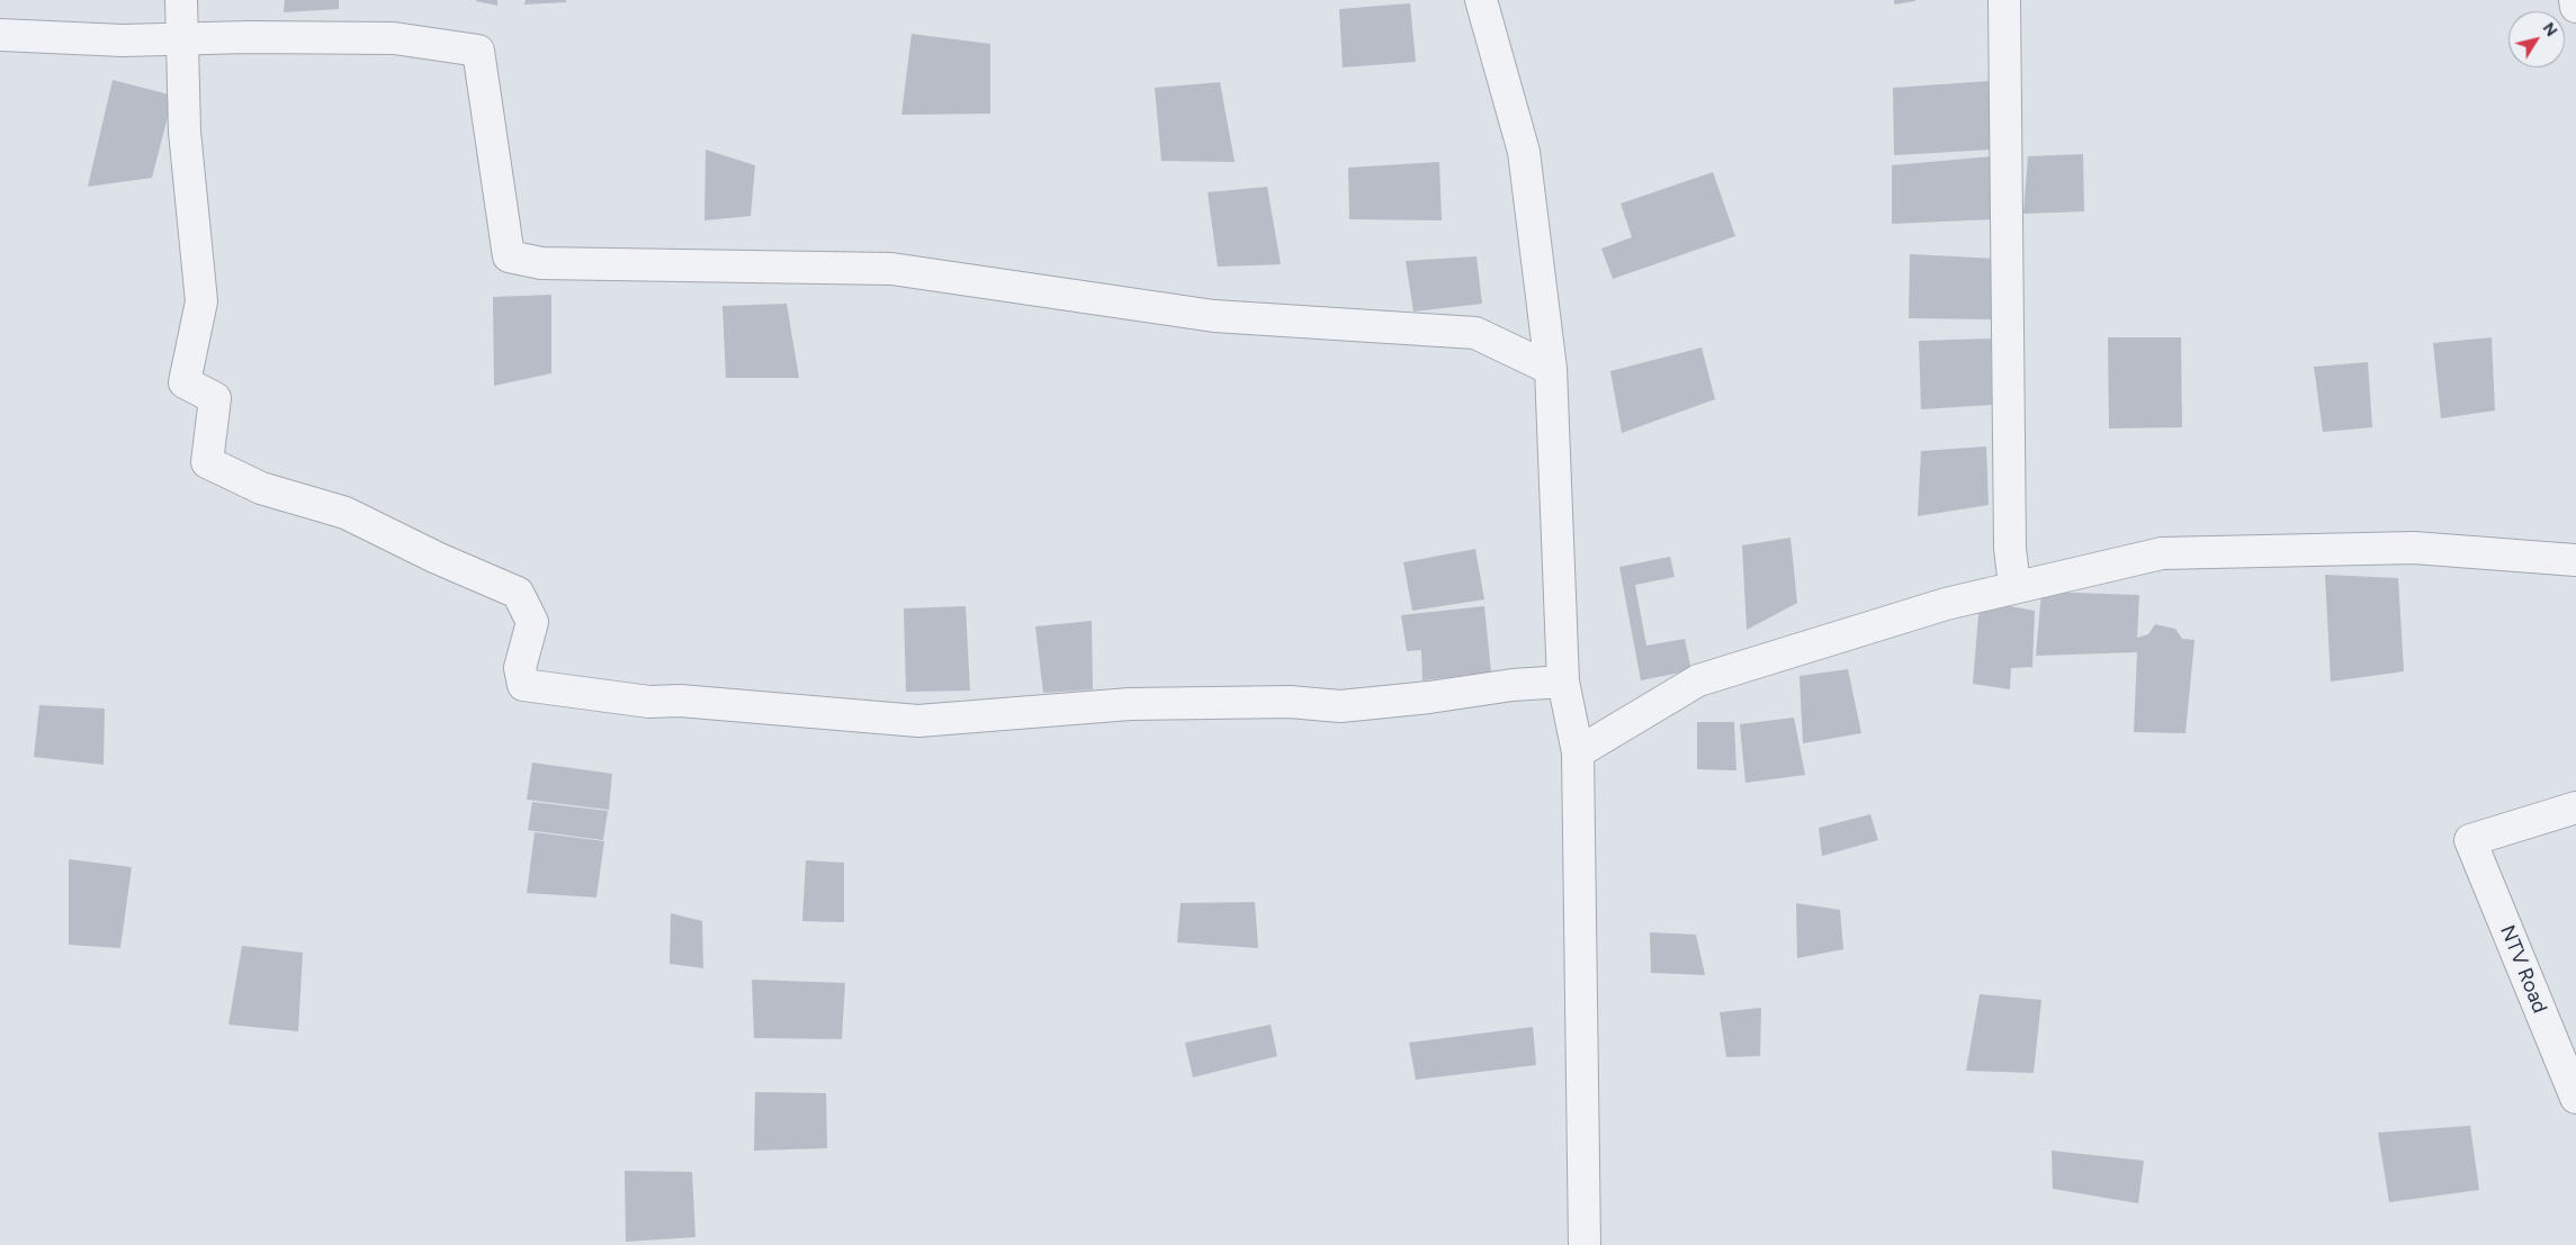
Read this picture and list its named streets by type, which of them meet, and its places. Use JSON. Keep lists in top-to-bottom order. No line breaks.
{"streets":{"street":["NTV Road"]},"north":"top right"}
